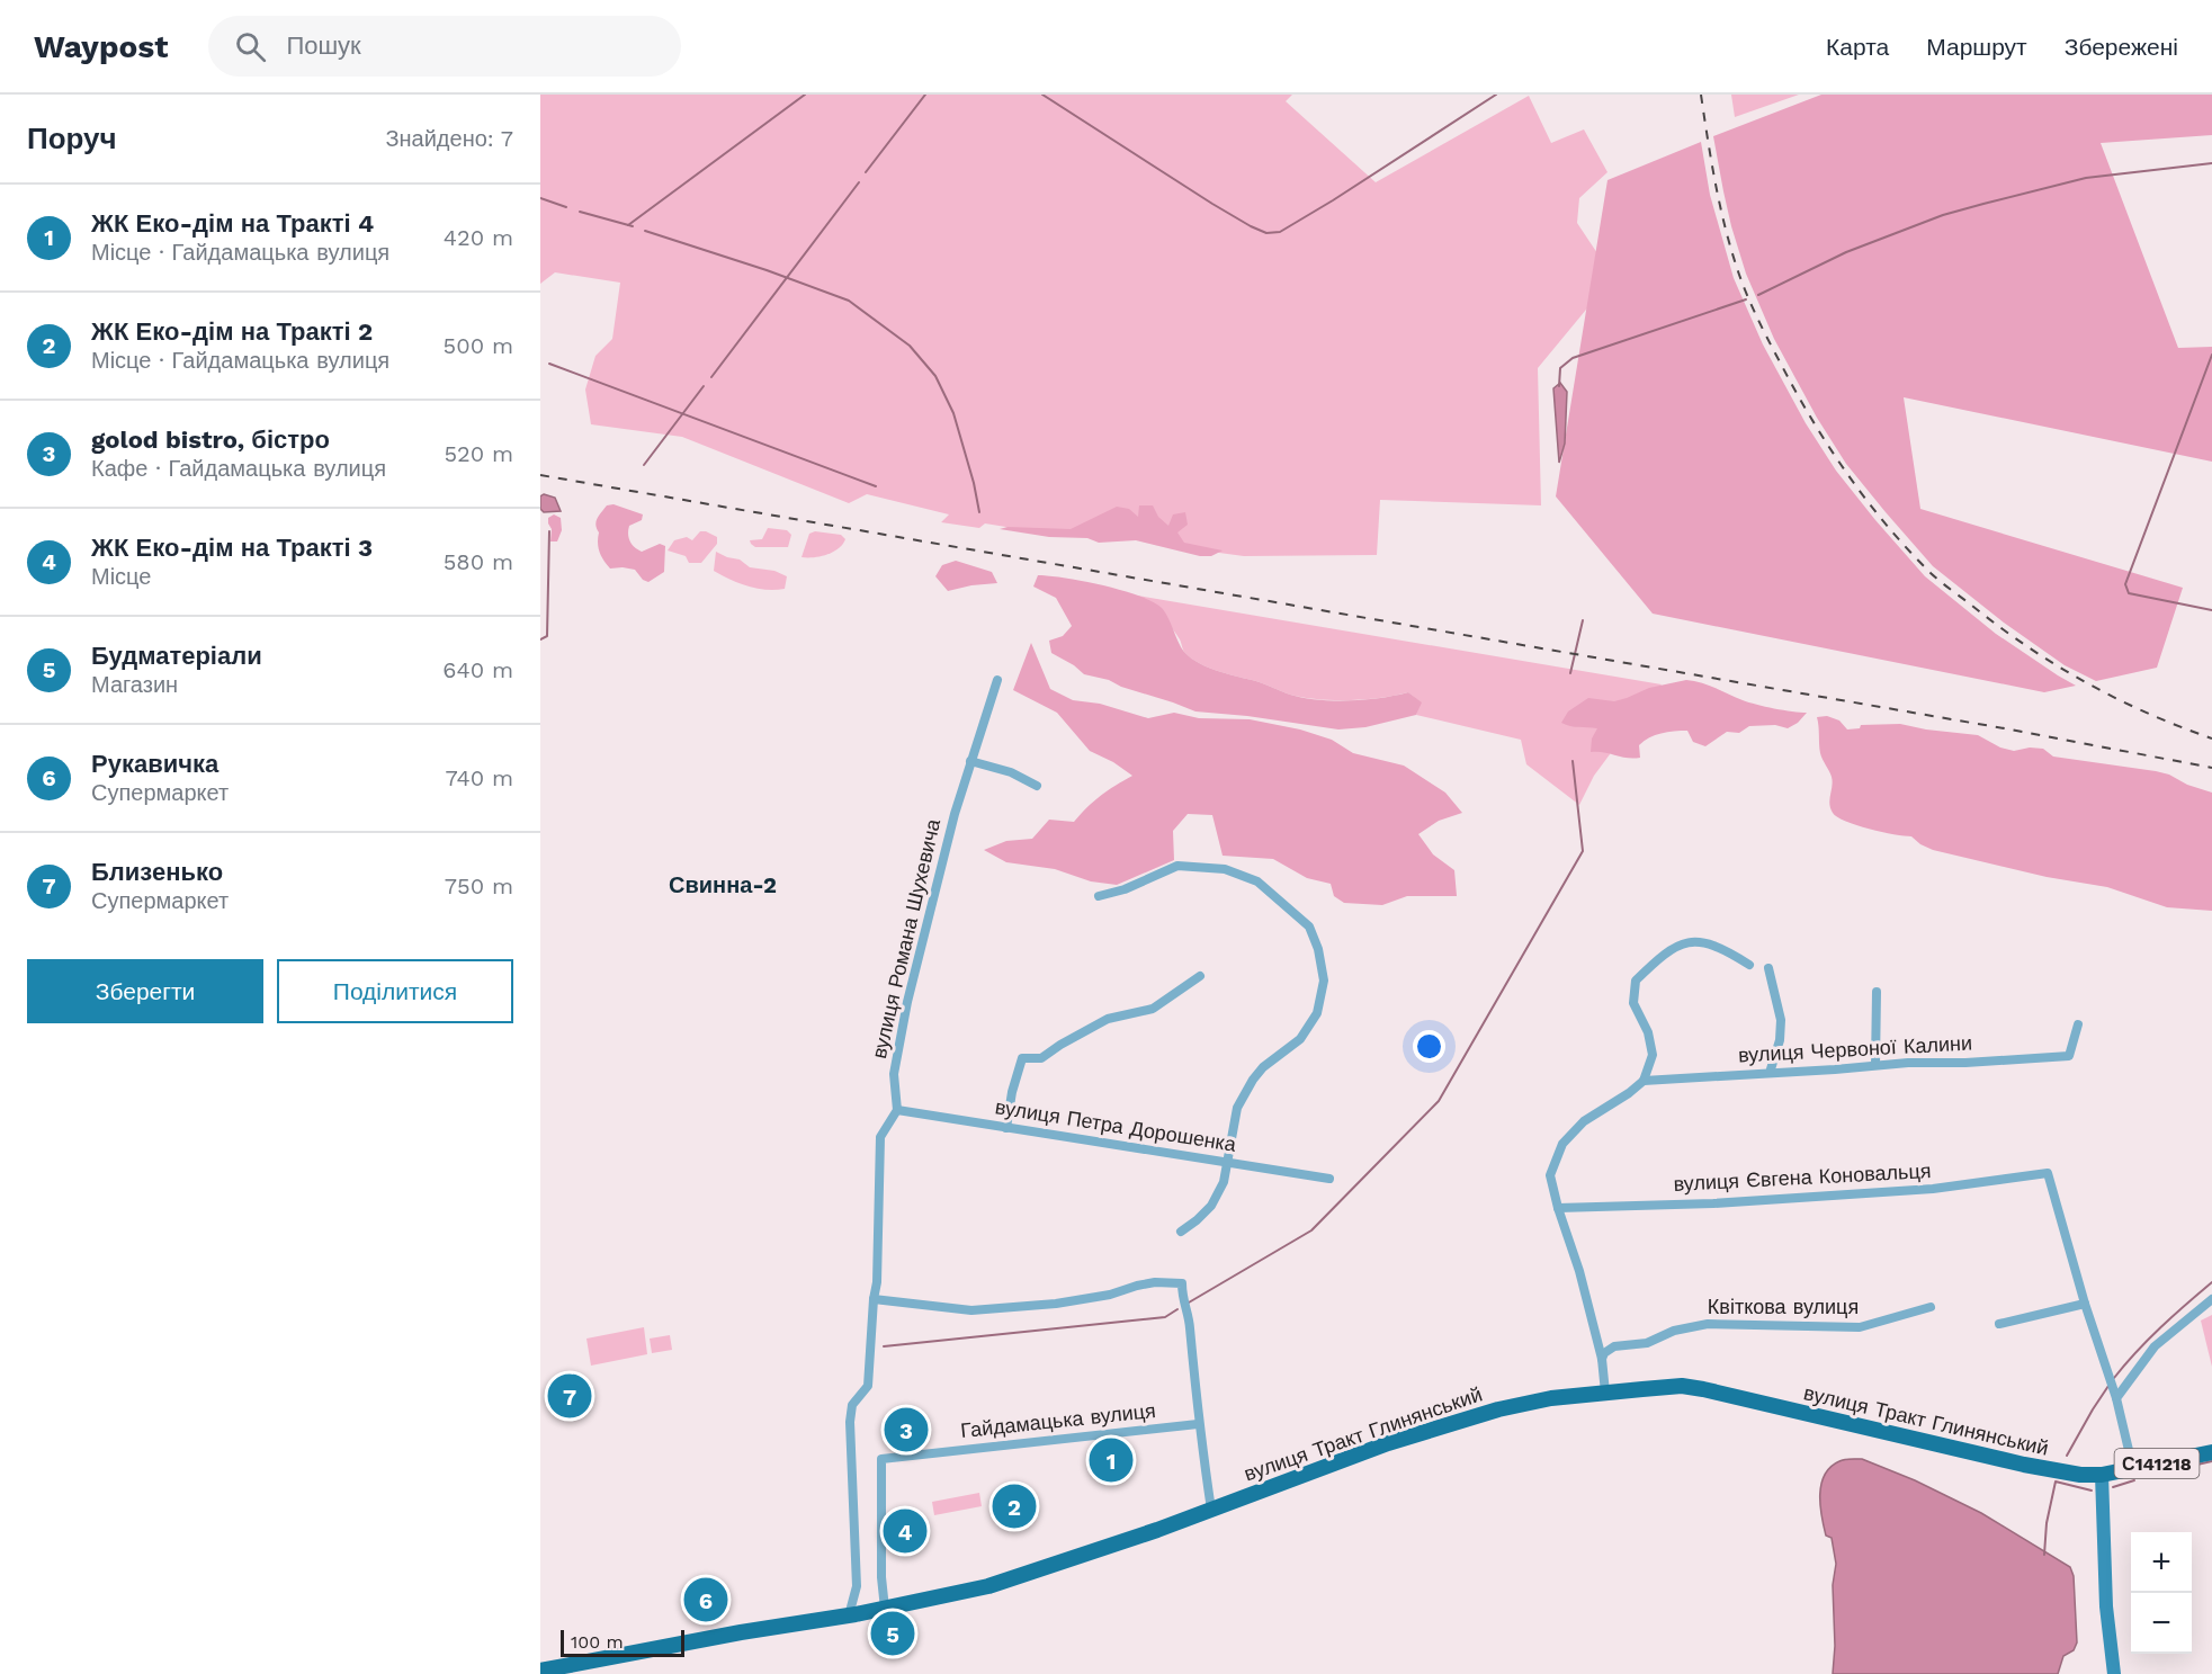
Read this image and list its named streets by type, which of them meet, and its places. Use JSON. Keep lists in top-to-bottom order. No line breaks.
{"streets":{"main road":["вулиця Тракт Глинянський","С141218"],"street":["вулиця Романа Шухевича","вулиця Червоної Калини","вулиця Петра Дорошенка","вулиця Євгена Коновальця","Квіткова вулиця","Гайдамацька вулиця"]},"crossings":[["вулиця Романа Шухевича","вулиця Петра Дорошенка"],["Гайдамацька вулиця","вулиця Тракт Глинянський"]],"districts":["Свинна-2"],"scale_bar":"100 m","page":{"header":"Waypost","search":"Пошук","nav":["Карта","Маршрут","Збережені"],"heading":["Поруч","Знайдено: 7"],"list":[{"mark":"1","name":"ЖК Еко-дім на Тракті 4","note":"Місце · Гайдамацька вулиця","value":"420 m"},{"mark":"2","name":"ЖК Еко-дім на Тракті 2","note":"Місце · Гайдамацька вулиця","value":"500 m"},{"mark":"3","name":"golod bistro, бістро","note":"Кафе · Гайдамацька вулиця","value":"520 m"},{"mark":"4","name":"ЖК Еко-дім на Тракті 3","note":"Місце","value":"580 m"},{"mark":"5","name":"Будматеріали","note":"Магазин","value":"640 m"},{"mark":"6","name":"Рукавичка","note":"Супермаркет","value":"740 m"},{"mark":"7","name":"Близенько","note":"Супермаркет","value":"750 m"}],"buttons":["Зберегти","Поділитися"],"pins":["7","3","1","2","4","6","5"],"map_buttons":["+","−"],"scale":"100 m"}}
